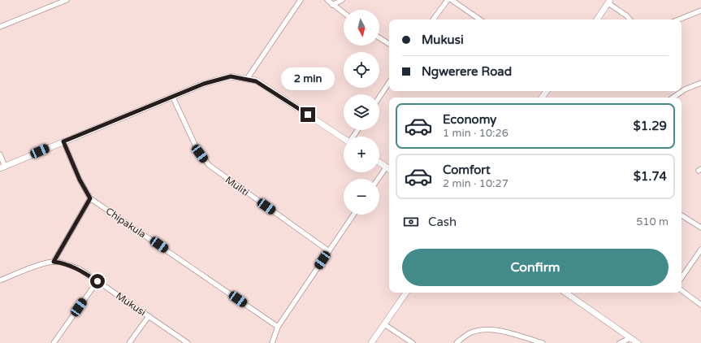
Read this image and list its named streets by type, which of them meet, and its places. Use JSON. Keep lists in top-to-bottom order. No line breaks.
{"streets":{"street":["Muliti","Chipakula","Mukusi"]},"north":"bottom","page":{"map_buttons":["+","−"],"banner":["Mukusi","Ngwerere Road"],"bubble":"2 min","list":[{"name":"Economy","note":"1 min · 10:26","value":"$1.29"},{"name":"Comfort","note":"2 min · 10:27","value":"$1.74"}],"pay":["Cash","510 m"],"buttons":"Confirm"}}
